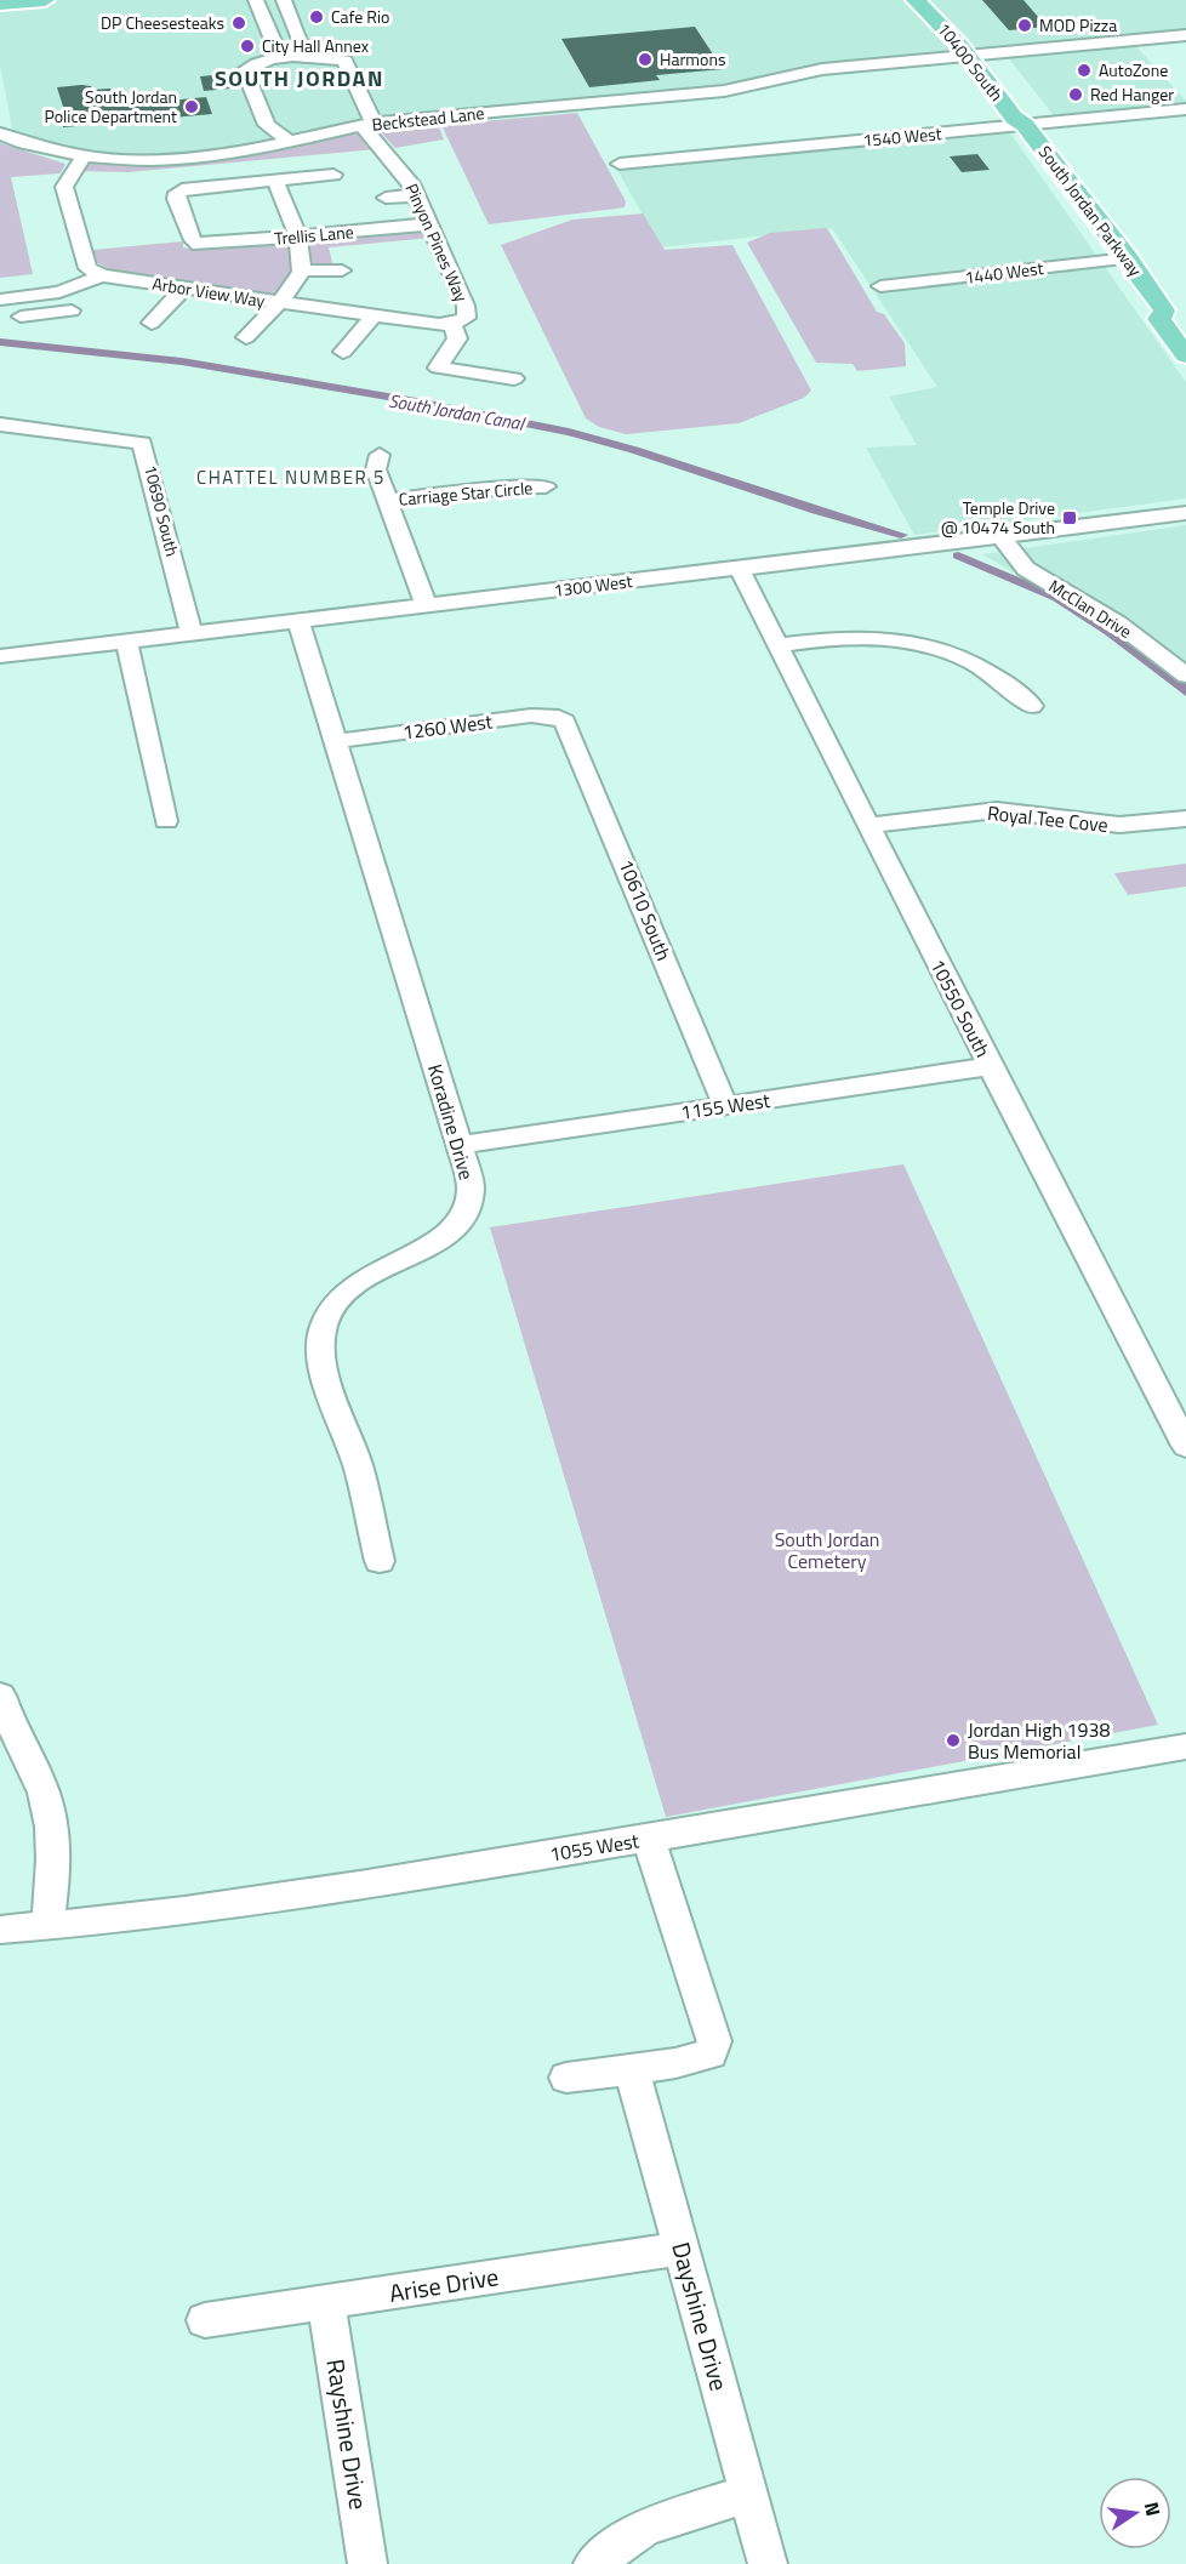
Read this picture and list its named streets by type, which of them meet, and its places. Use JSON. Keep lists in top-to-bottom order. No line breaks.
{"streets":{"main road":["10400 South","South Jordan Parkway"],"street":["Beckstead Lane","1540 West","Trellis Lane","Pinyon Pines Way","1440 West","Arbor View Way","Carriage Star Circle","10690 South","1300 West","McClan Drive","1260 West","Royal Tee Cove","10610 South","10550 South","1155 West","Koradine Drive","1055 West","Arise Drive","Dayshine Drive","Rayshine Drive"]},"crossings":[["10400 South","Beckstead Lane"],["10400 South","1540 West"],["10400 South","South Jordan Parkway"],["Beckstead Lane","Pinyon Pines Way"],["1540 West","South Jordan Parkway"],["South Jordan Parkway","1440 West"],["Trellis Lane","Pinyon Pines Way"],["Pinyon Pines Way","Arbor View Way"],["10690 South","1300 West"],["1300 West","McClan Drive"],["1300 West","10550 South"],["1300 West","Koradine Drive"],["1260 West","10610 South"],["1260 West","Koradine Drive"],["Royal Tee Cove","10550 South"],["10610 South","1155 West"],["10550 South","1155 West"],["1155 West","Koradine Drive"],["Arise Drive","Dayshine Drive"],["Arise Drive","Rayshine Drive"]],"districts":["SOUTH JORDAN","CHATTEL NUMBER 5"],"water":["South Jordan Canal"],"parks":["South Jordan Cemetery"],"places":{"other":["Cafe Rio","DP Cheesesteaks","MOD Pizza","City Hall Annex","Harmons","AutoZone","Red Hanger","South Jordan Police Department","Jordan High 1938 Bus Memorial"],"transit":["Temple Drive @ 10474 South"]},"north":"right"}
